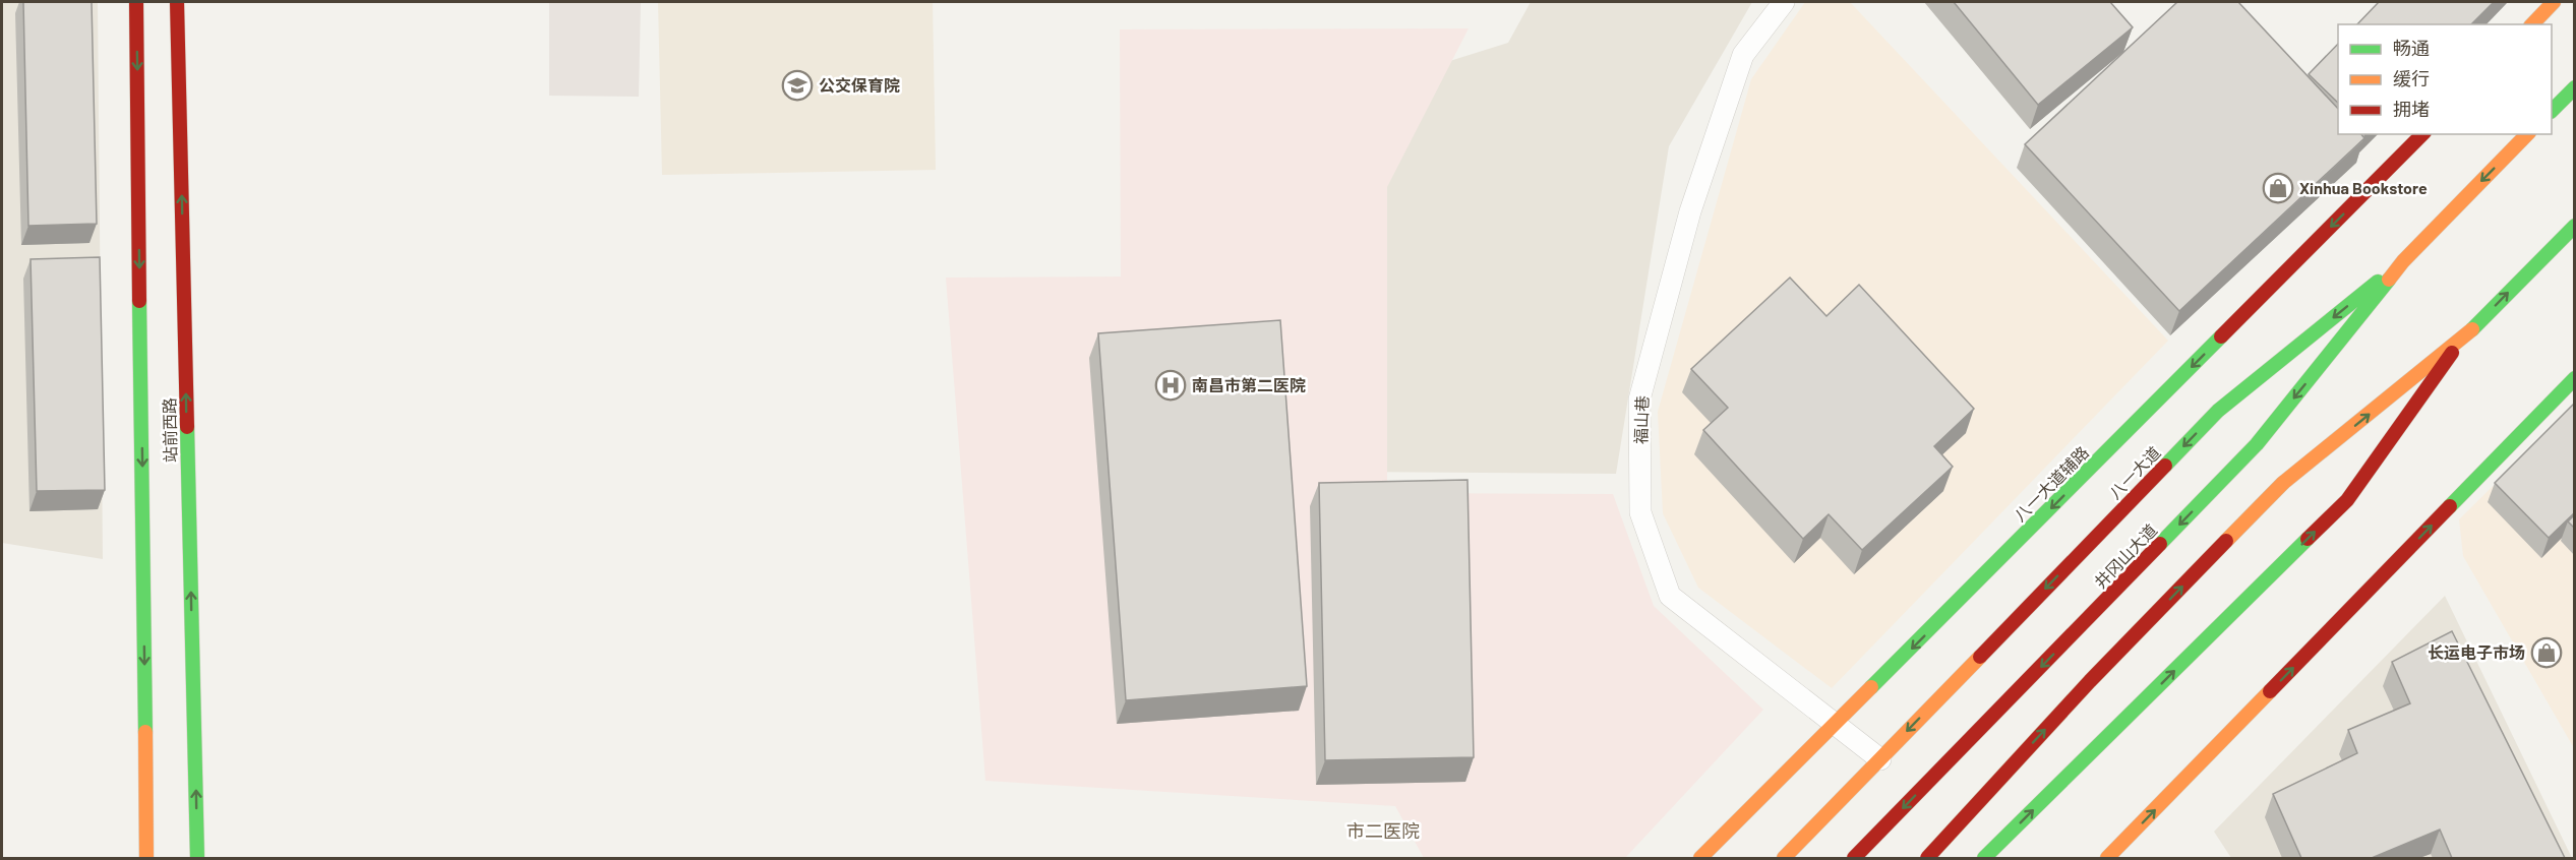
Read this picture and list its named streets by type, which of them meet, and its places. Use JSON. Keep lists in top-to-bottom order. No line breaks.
{"streets":{"main road":["站前西路","八一大道","八一大道辅路","井冈山大道"],"lane":["福山巷"]},"crossings":[["福山巷","八一大道"],["福山巷","八一大道辅路"],["八一大道","井冈山大道"]],"one_way":["八一大道辅路"],"districts":["市二医院"],"places":{"school or university":["公交保育院"],"shop":["Xinhua Bookstore","长运电子市场"],"hospital":["南昌市第二医院"]},"legend":["畅通","缓行","拥堵"]}
